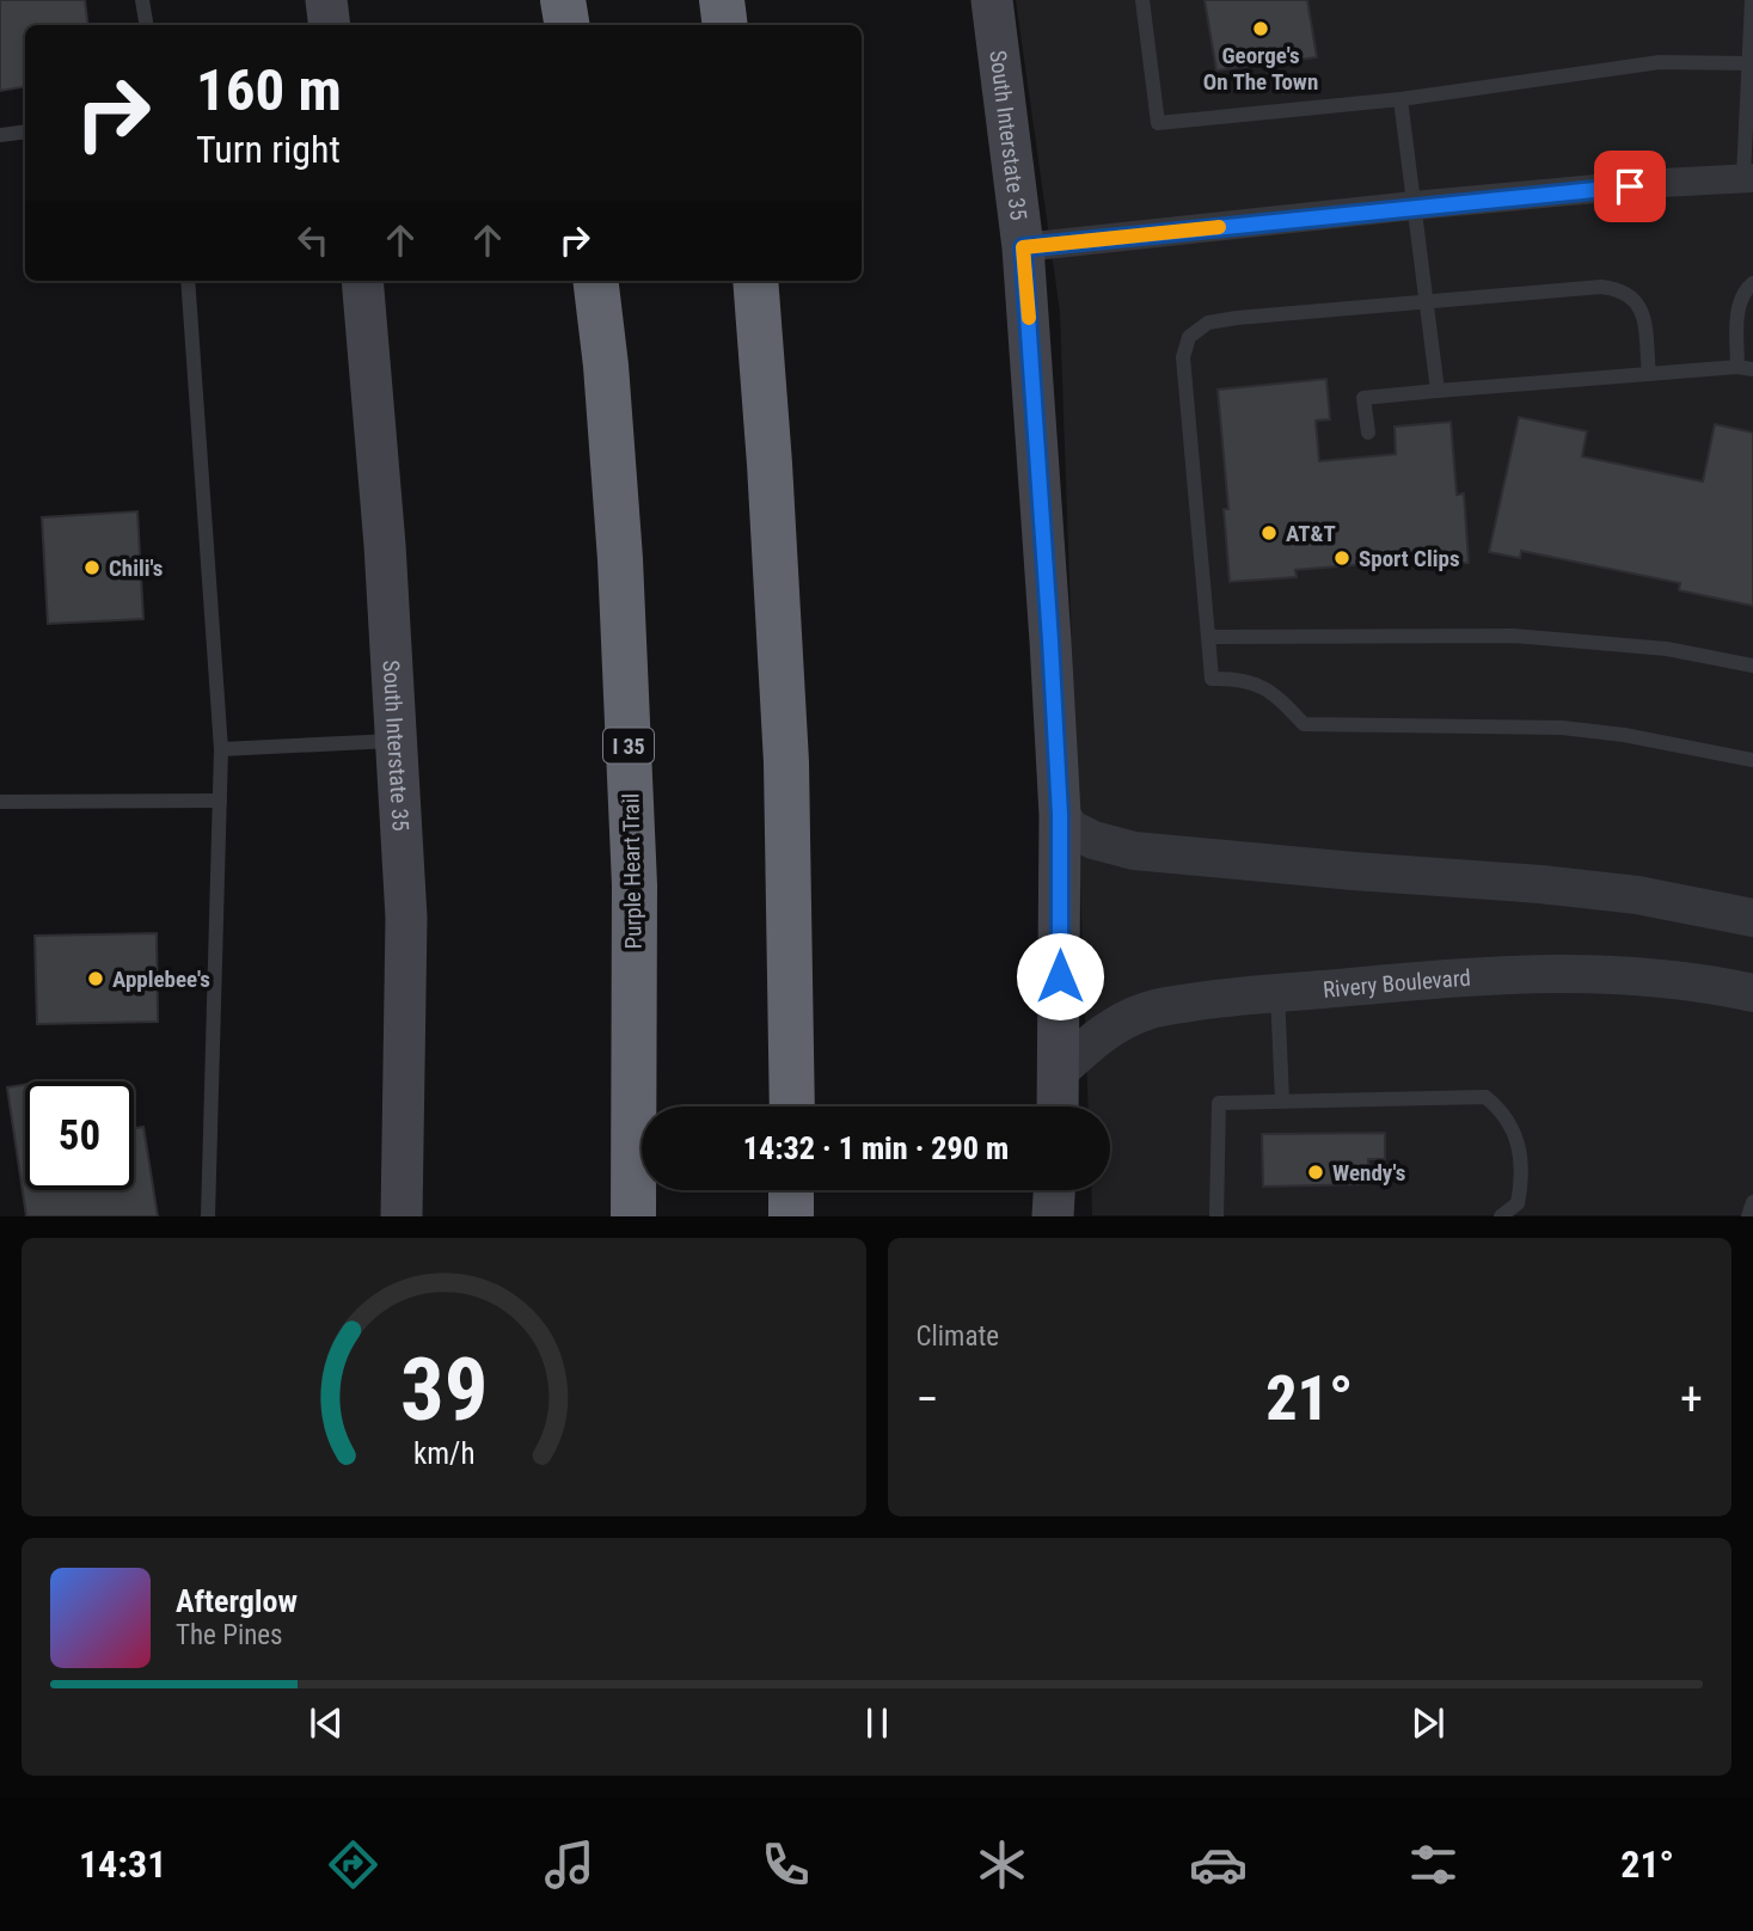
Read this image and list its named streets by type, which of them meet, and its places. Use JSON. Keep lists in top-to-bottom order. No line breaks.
{"streets":{"highway":["I 35","Purple Heart Trail"],"main road":["South Interstate 35"],"street":["Rivery Boulevard"]},"crossings":[["South Interstate 35","Rivery Boulevard"]],"places":["George's On The Town","AT&T","Sport Clips","Chili's","Applebee's","Wendy's"],"page":{"turn":["160 m","Turn right"],"limit":"50","trip":"14:32 · 1 min · 290 m","tile":"Climate","heat":["−","21°","+"],"song":["Afterglow","The Pines"],"tabs":["14:31","21°"],"gauge":["39","km/h"]}}
